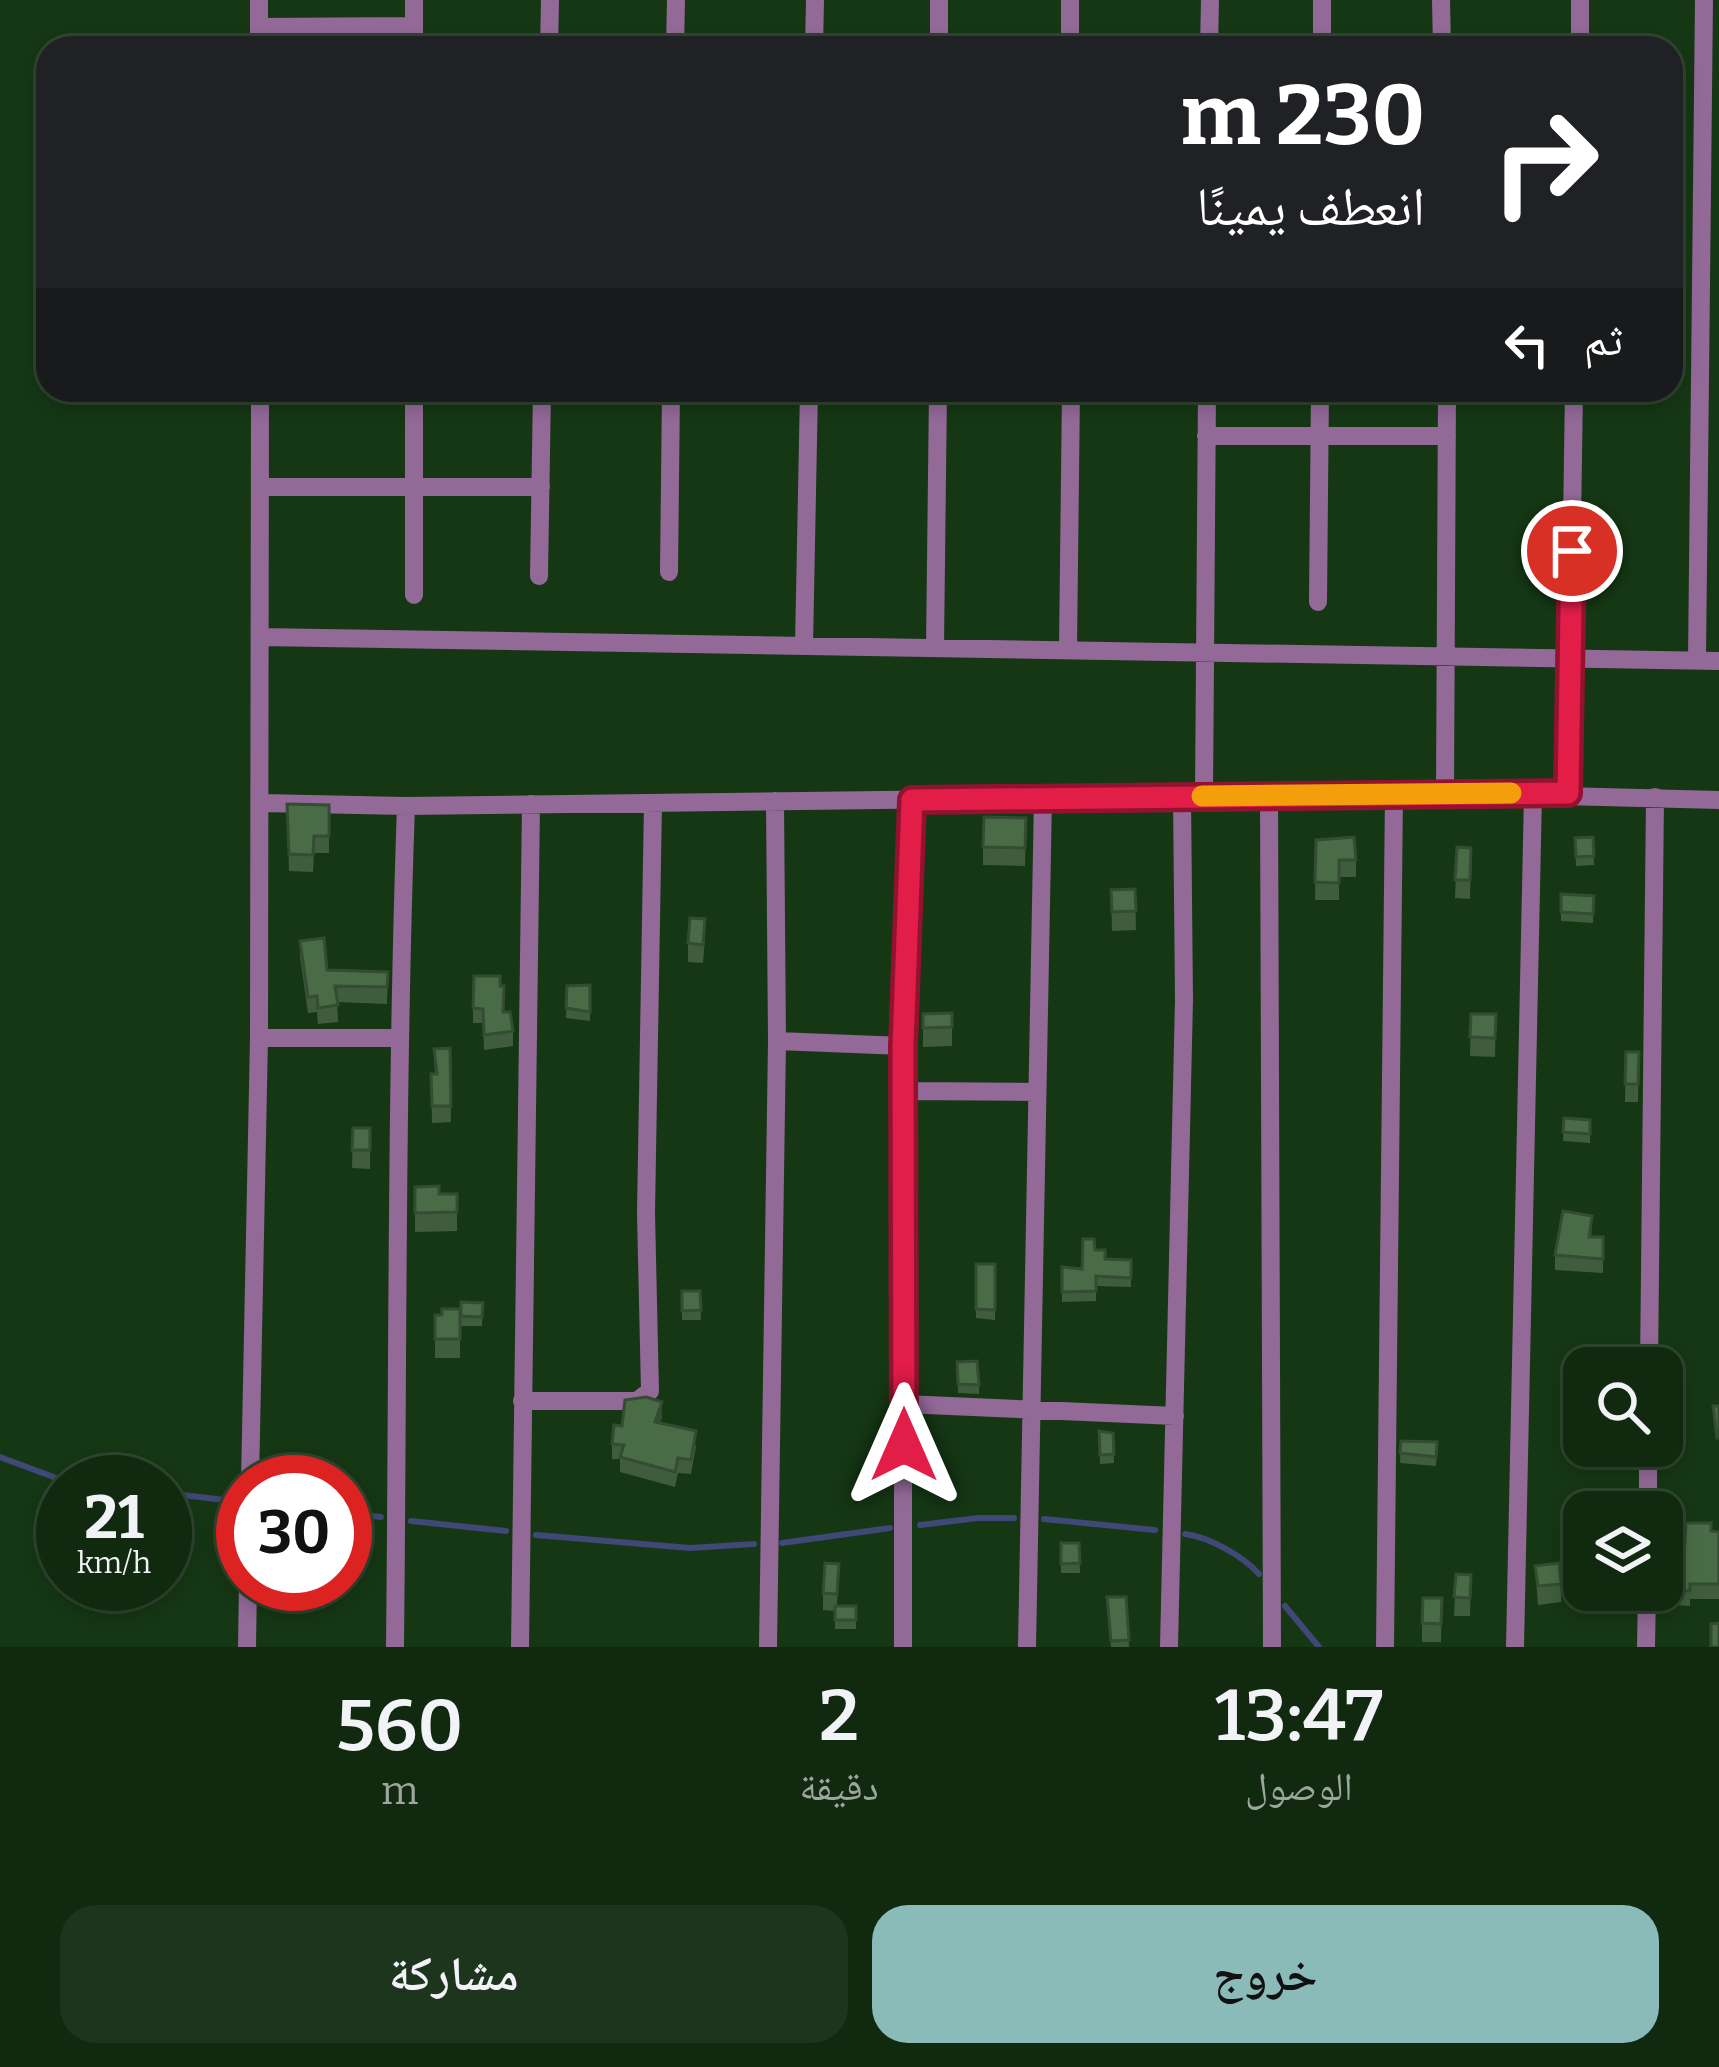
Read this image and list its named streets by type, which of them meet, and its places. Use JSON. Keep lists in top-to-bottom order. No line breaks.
{"page":{"turn":["230 m","انعطف يمينًا"],"then":"ثم","speed":"21 km/h","limit":"30","eta":["13:47","الوصول","2","دقيقة","560","m"],"buttons":["خروج","مشاركة"]}}
